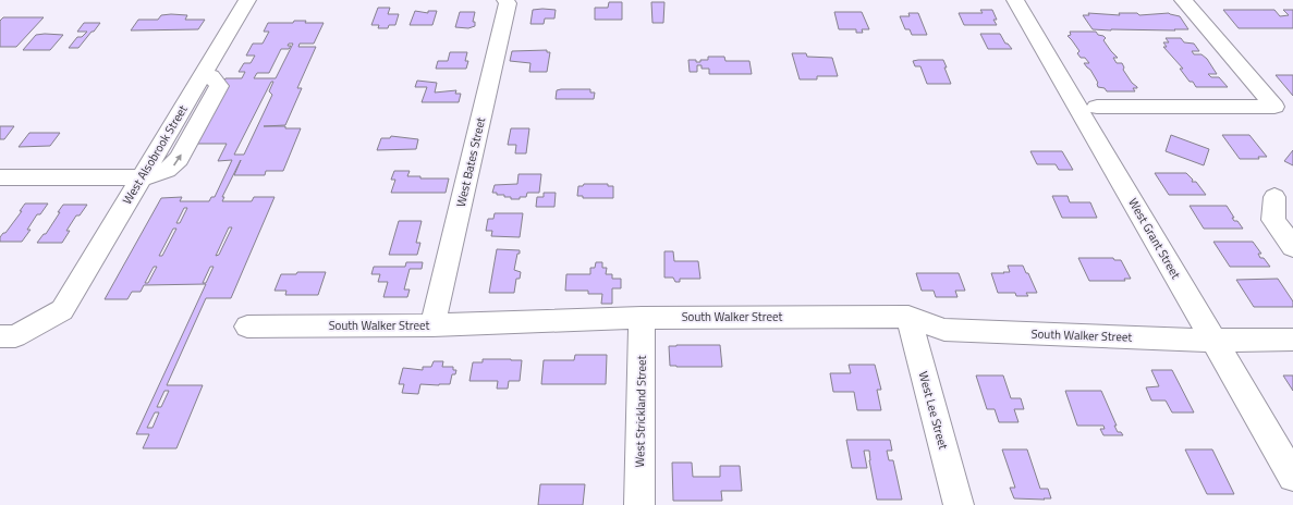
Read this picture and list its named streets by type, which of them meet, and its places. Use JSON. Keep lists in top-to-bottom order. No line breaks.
{"streets":{"street":["West Alsobrook Street","West Bates Street","West Grant Street","South Walker Street","West Lee Street","West Strickland Street"]},"crossings":[["West Bates Street","South Walker Street"],["West Grant Street","South Walker Street"],["South Walker Street","West Lee Street"],["South Walker Street","West Strickland Street"]]}
